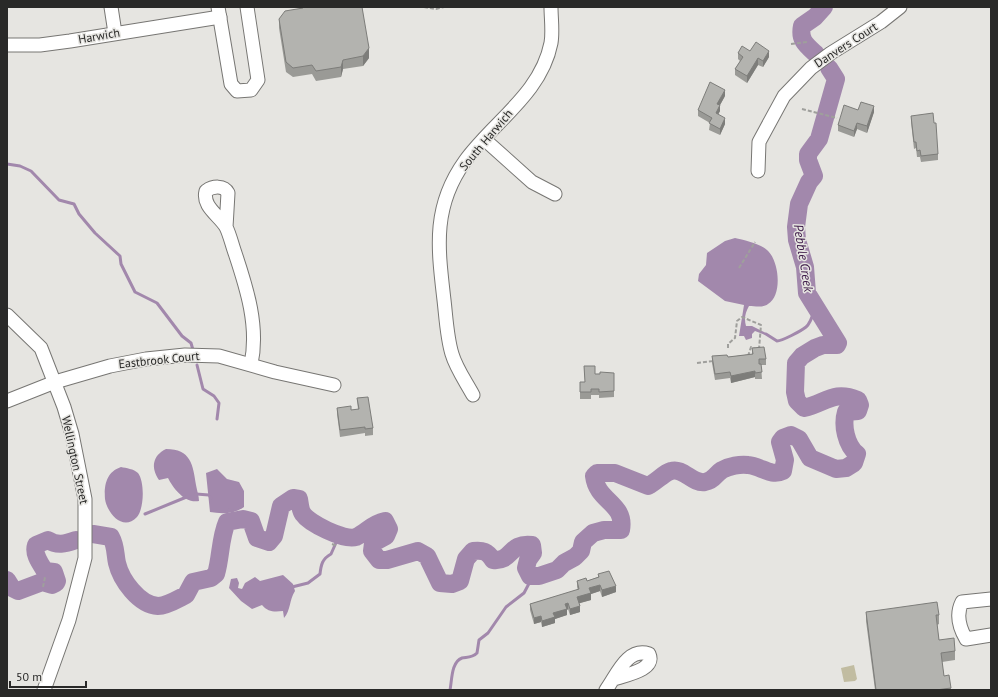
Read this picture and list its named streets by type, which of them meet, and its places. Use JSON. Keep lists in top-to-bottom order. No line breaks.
{"streets":{"street":["Harwich","Danvers Court","South Harwich","Eastbrook Court","Wellington Street"]},"crossings":[["Eastbrook Court","Wellington Street"]],"water":["Pebble Creek"],"scale_bar":"50 m"}
